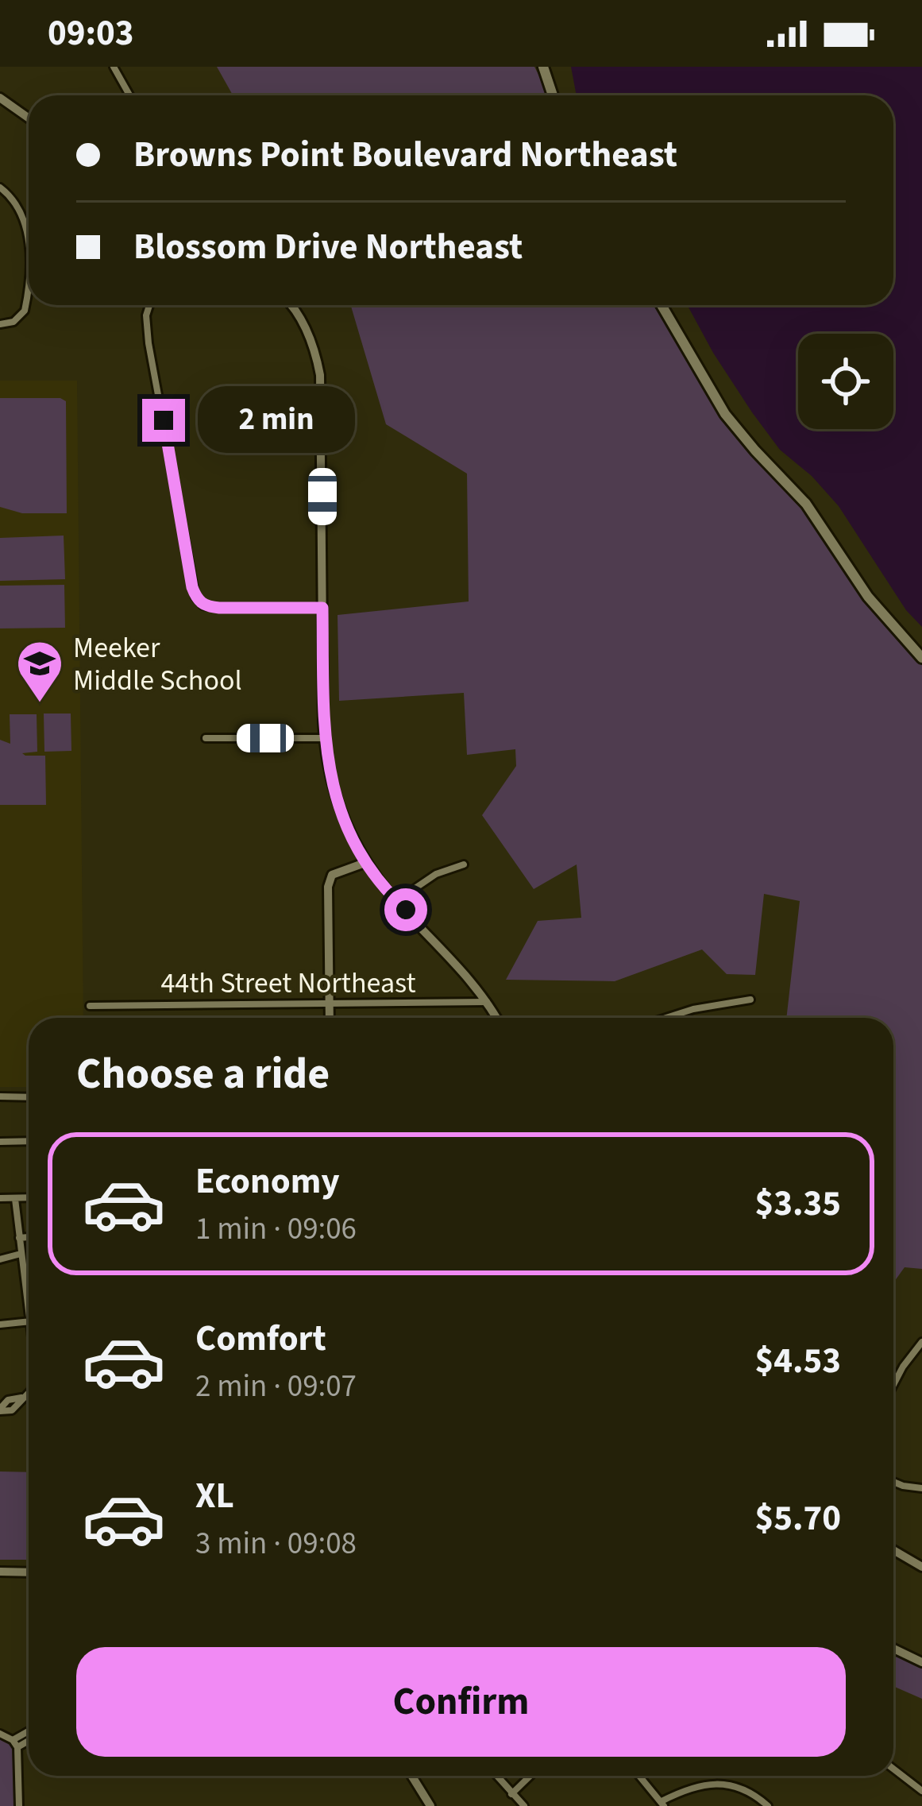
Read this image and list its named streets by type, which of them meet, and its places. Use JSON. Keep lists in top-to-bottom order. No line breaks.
{"streets":{"street":["44th Street Northeast"]},"places":{"school or university":["Meeker Middle School"]},"page":{"status":"09:03","banner":["Browns Point Boulevard Northeast","Blossom Drive Northeast"],"bubble":"2 min","heading":"Choose a ride","list":[{"name":"Economy","note":"1 min · 09:06","value":"$3.35"},{"name":"Comfort","note":"2 min · 09:07","value":"$4.53"},{"name":"XL","note":"3 min · 09:08","value":"$5.70"}],"buttons":"Confirm"}}
